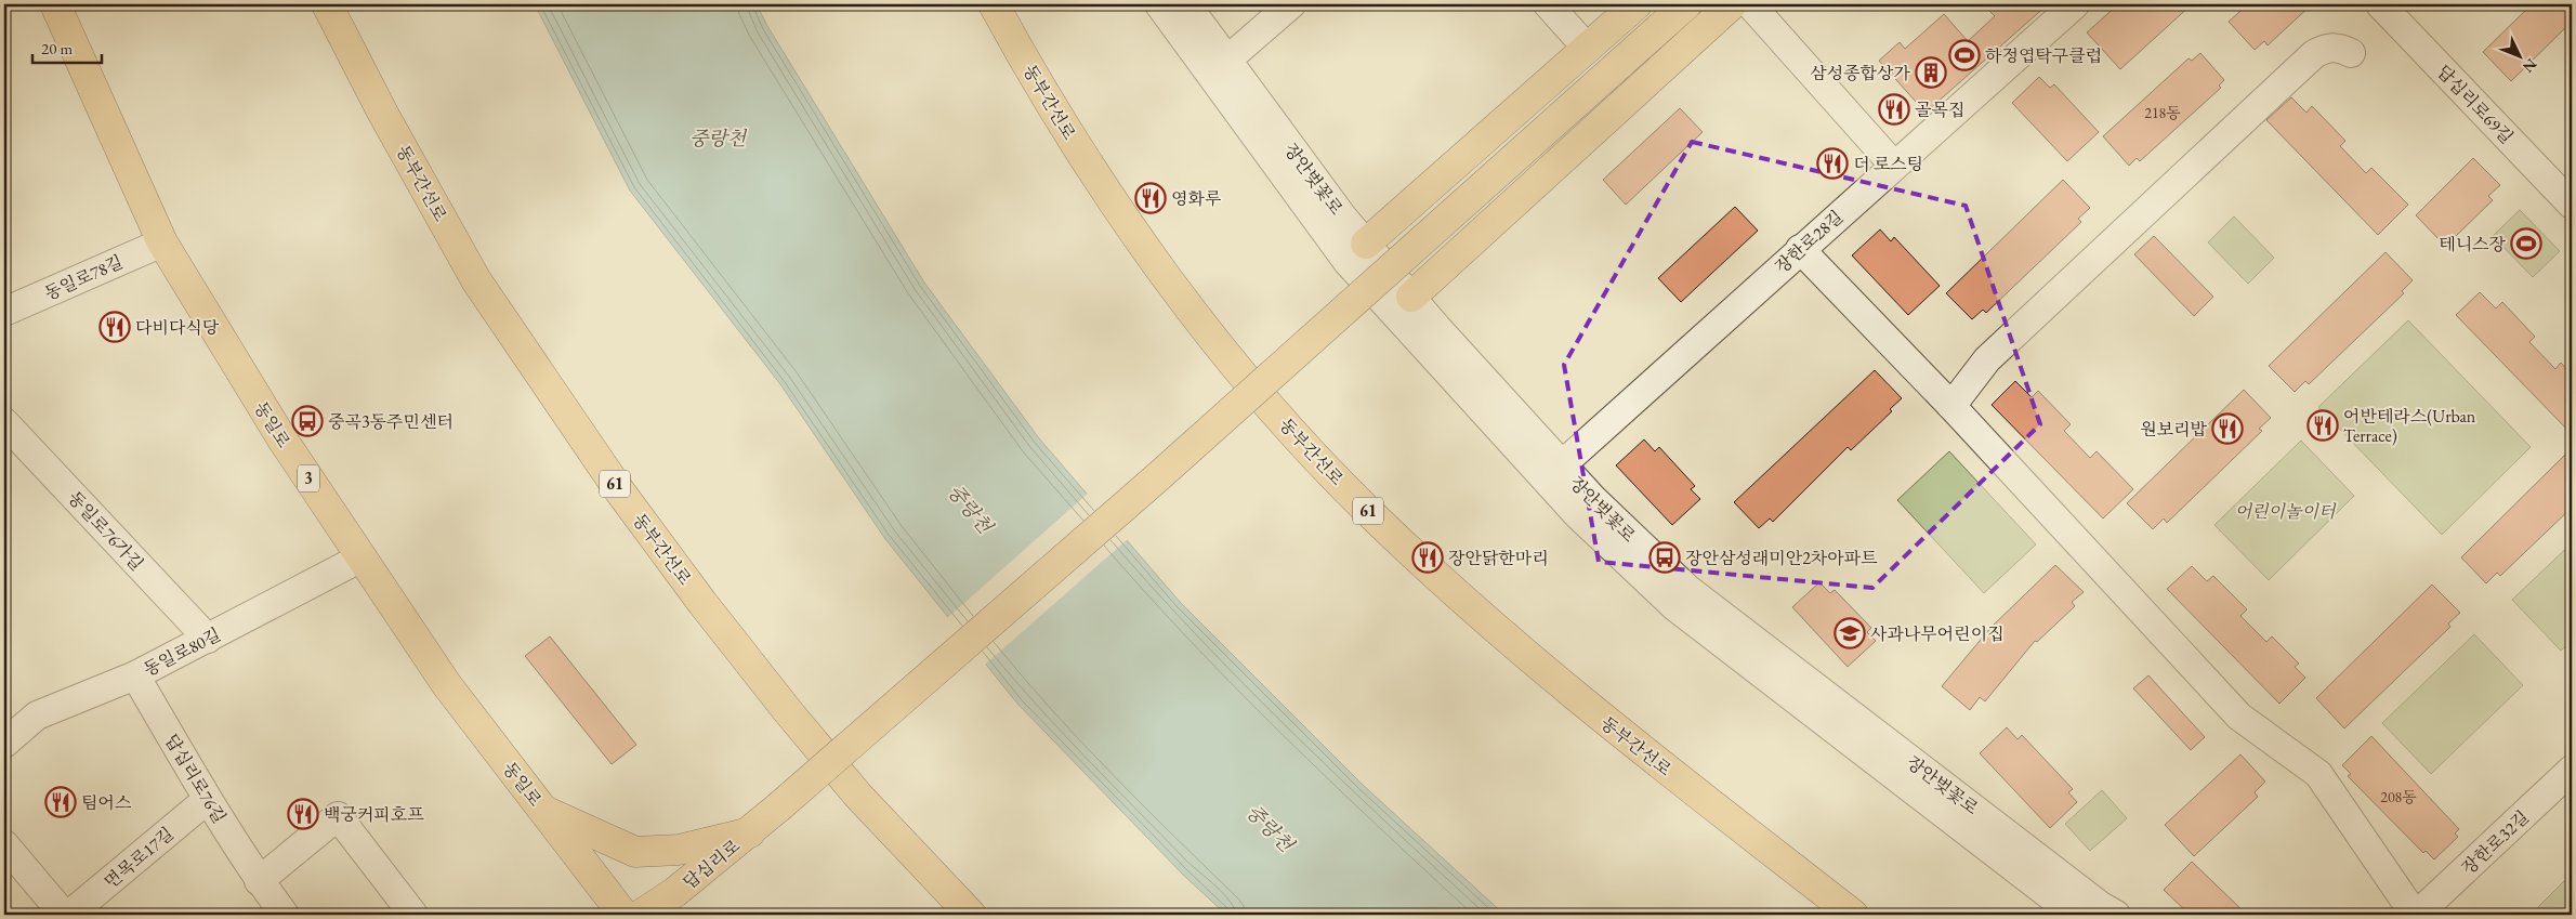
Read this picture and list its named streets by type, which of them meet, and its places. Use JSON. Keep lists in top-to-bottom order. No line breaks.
{"streets":{"main road":["동부간선로","동일로","3","61","답십리로"],"street":["답십리로69길","장안벚꽃로","장한로28길","동일로78길","동일로76가길","동일로80길","답십리로76길","장한로32길","면목로17길"]},"crossings":[["장안벚꽃로","장한로28길"],["동일로78길","동일로"],["동일로","동일로80길"],["동일로76가길","동일로80길"],["동일로80길","답십리로76길"],["답십리로76길","면목로17길"]],"water":["중랑천"],"parks":["어린이놀이터"],"places":{"sports":["하정엽탁구클럽","테니스장"],"building":["삼성종합상가"],"restaurant":["골목집","더 로스팅","영화루","다비다식당","어반테라스(Urban Terrace)","원보리밥","장안닭한마리","팀어스","백궁커피호프"],"bus stop":["중곡3동주민센터","장안삼성래미안2차아파트"],"school or university":["사과나무어린이집"]},"house_numbers":["218동","208동"],"scale_bar":"20 m","north":"bottom right"}
